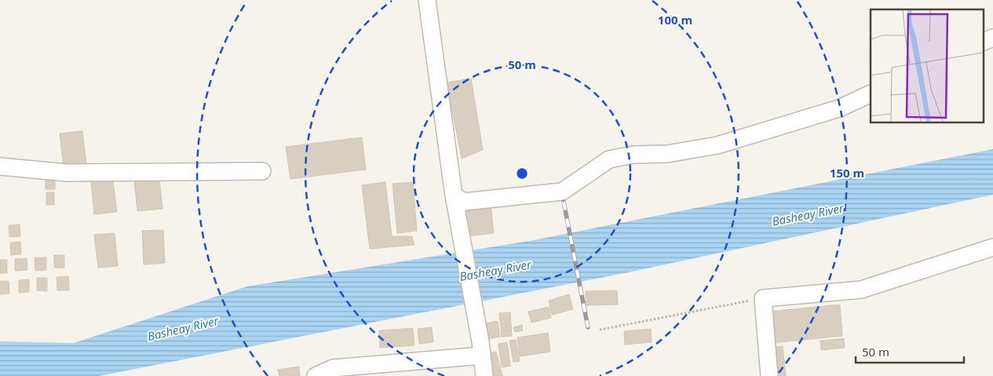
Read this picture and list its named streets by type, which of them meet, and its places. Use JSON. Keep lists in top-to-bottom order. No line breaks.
{"water":["Basheay River"],"scale_bar":"50 m","rings":["100 m","50 m","150 m"]}
